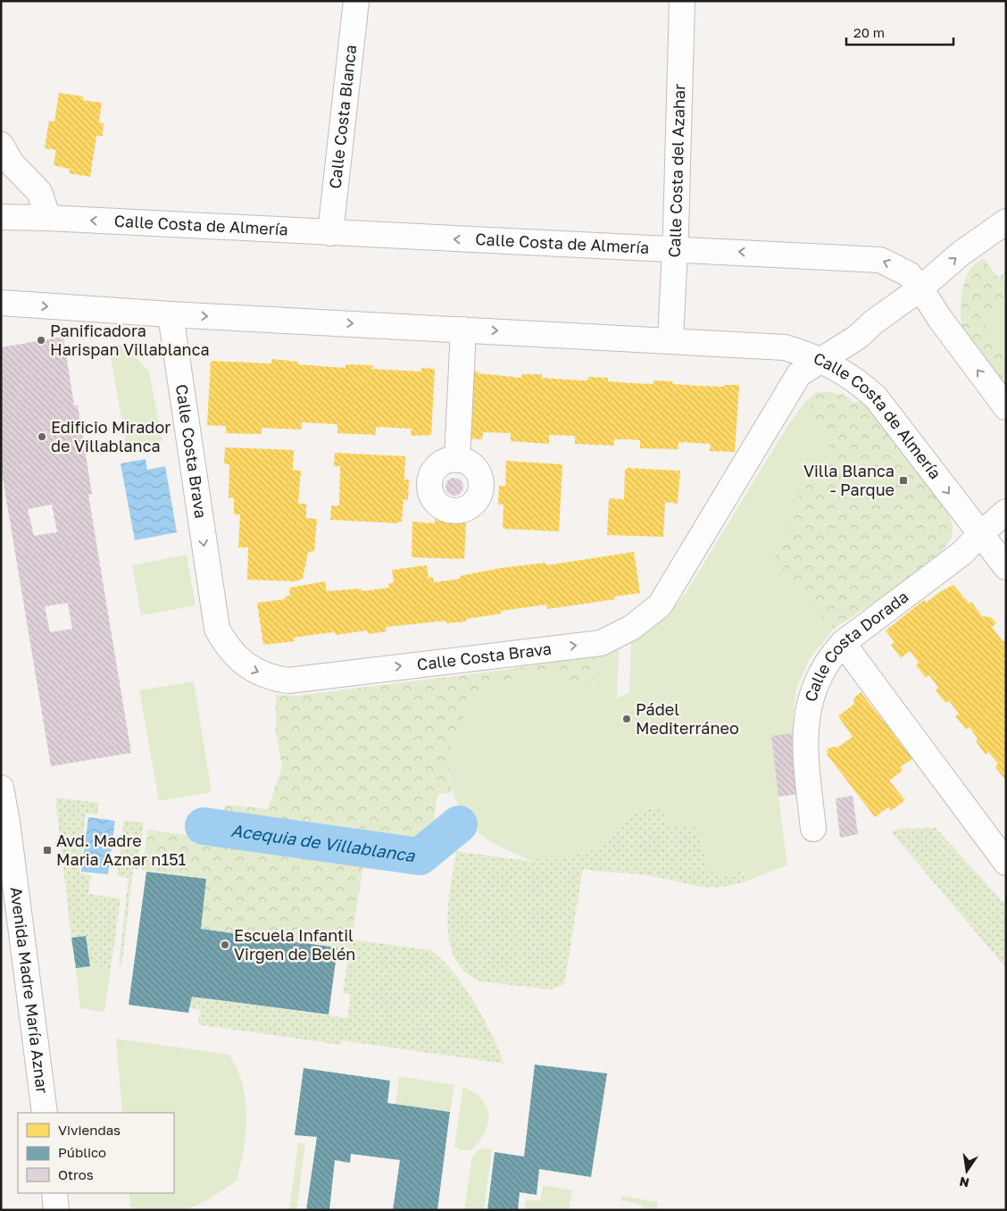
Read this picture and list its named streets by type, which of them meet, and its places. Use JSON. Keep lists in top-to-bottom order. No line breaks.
{"streets":{"street":["Calle Costa Blanca","Calle Costa del Azahar","Calle Costa de Almería","Calle Costa Brava","Calle Costa Dorada","Avenida Madre María Aznar"]},"crossings":[["Calle Costa Blanca","Calle Costa de Almería"],["Calle Costa del Azahar","Calle Costa de Almería"],["Calle Costa de Almería","Calle Costa Brava"],["Calle Costa de Almería","Calle Costa Dorada"]],"water":["Acequia de Villablanca"],"places":{"other":["Panificadora Harispan Villablanca","Edificio Mirador de Villablanca","Pádel Mediterráneo","Escuela Infantil Virgen de Belén"],"transit":["Villa Blanca - Parque","Avd. Madre Maria Aznar n151"]},"legend":["Viviendas","Público","Otros"],"scale_bar":"20 m","north":"bottom"}
